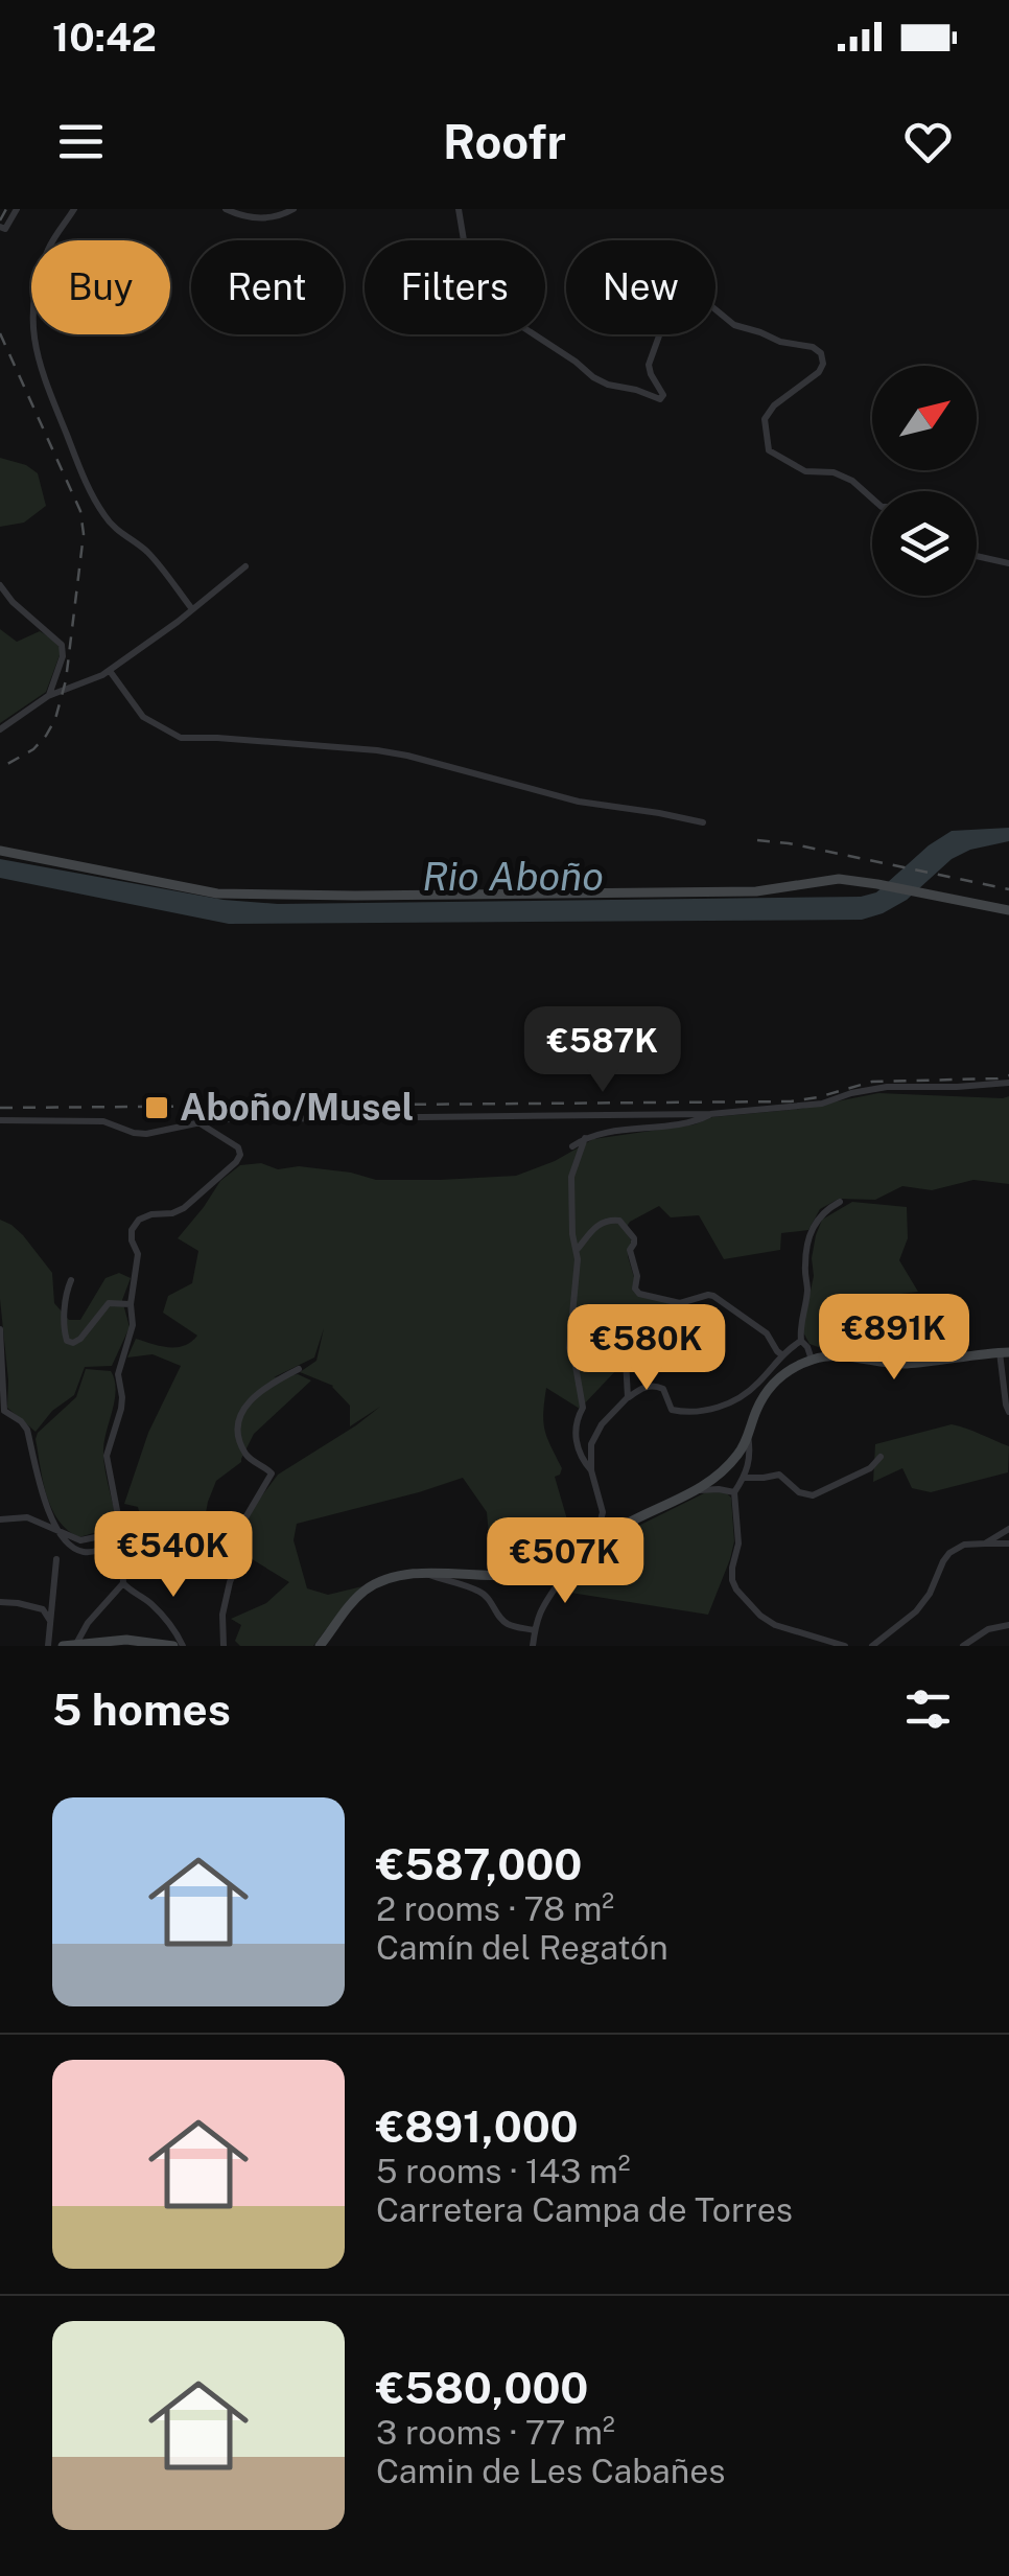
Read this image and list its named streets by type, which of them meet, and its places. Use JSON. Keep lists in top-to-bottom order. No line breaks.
{"water":["Rio Aboño"],"places":{"transit":["Aboño/Musel"]},"north":"top right","page":{"status":"10:42","header":"Roofr","chip":["Buy","Rent","Filters","New"],"price":["€587K","€891K","€580K","€540K","€507K"],"heading":"5 homes","list":[{"name":"€587,000","note":"2 rooms · 78 m² · Camín del Regatón"},{"name":"€891,000","note":"5 rooms · 143 m² · Carretera Campa de Torres"},{"name":"€580,000","note":"3 rooms · 77 m² · Camin de Les Cabañes"}]}}
